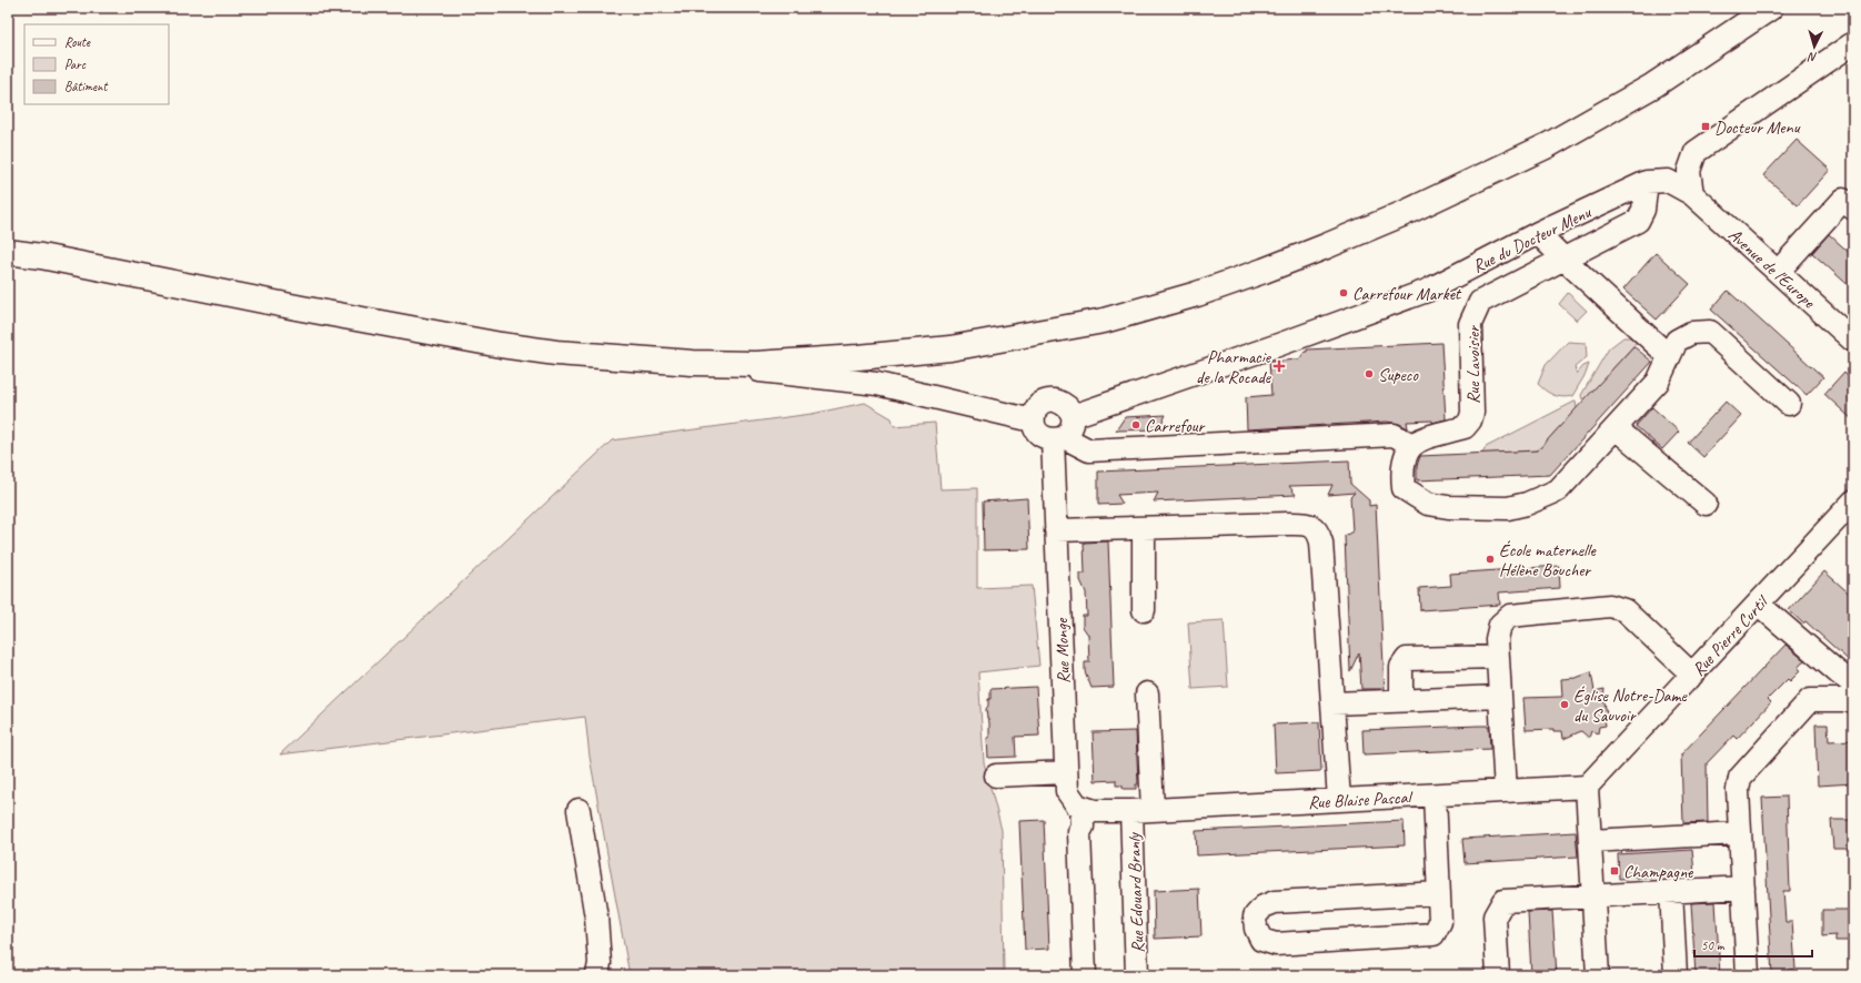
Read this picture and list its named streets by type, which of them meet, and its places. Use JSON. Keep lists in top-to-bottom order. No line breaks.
{"streets":{"street":["Rue du Docteur Menu","Avenue de l'Europe","Rue Lavoisier","Rue Pierre Curtil","Rue Monge","Rue Blaise Pascal","Rue Edouard Branly"]},"crossings":[["Rue du Docteur Menu","Avenue de l'Europe"],["Rue du Docteur Menu","Rue Lavoisier"],["Rue du Docteur Menu","Rue Monge"],["Rue Pierre Curtil","Rue Blaise Pascal"],["Rue Blaise Pascal","Rue Edouard Branly"]],"places":{"transit":["Docteur Menu","Champagne"],"other":["Carrefour Market","Supeco","Carrefour","École maternelle Hélène Boucher","Église Notre-Dame du Sauvoir"],"health":["Pharmacie de la Rocade"]},"legend":["Route","Parc","Bâtiment"],"scale_bar":"50 m","north":"bottom"}
